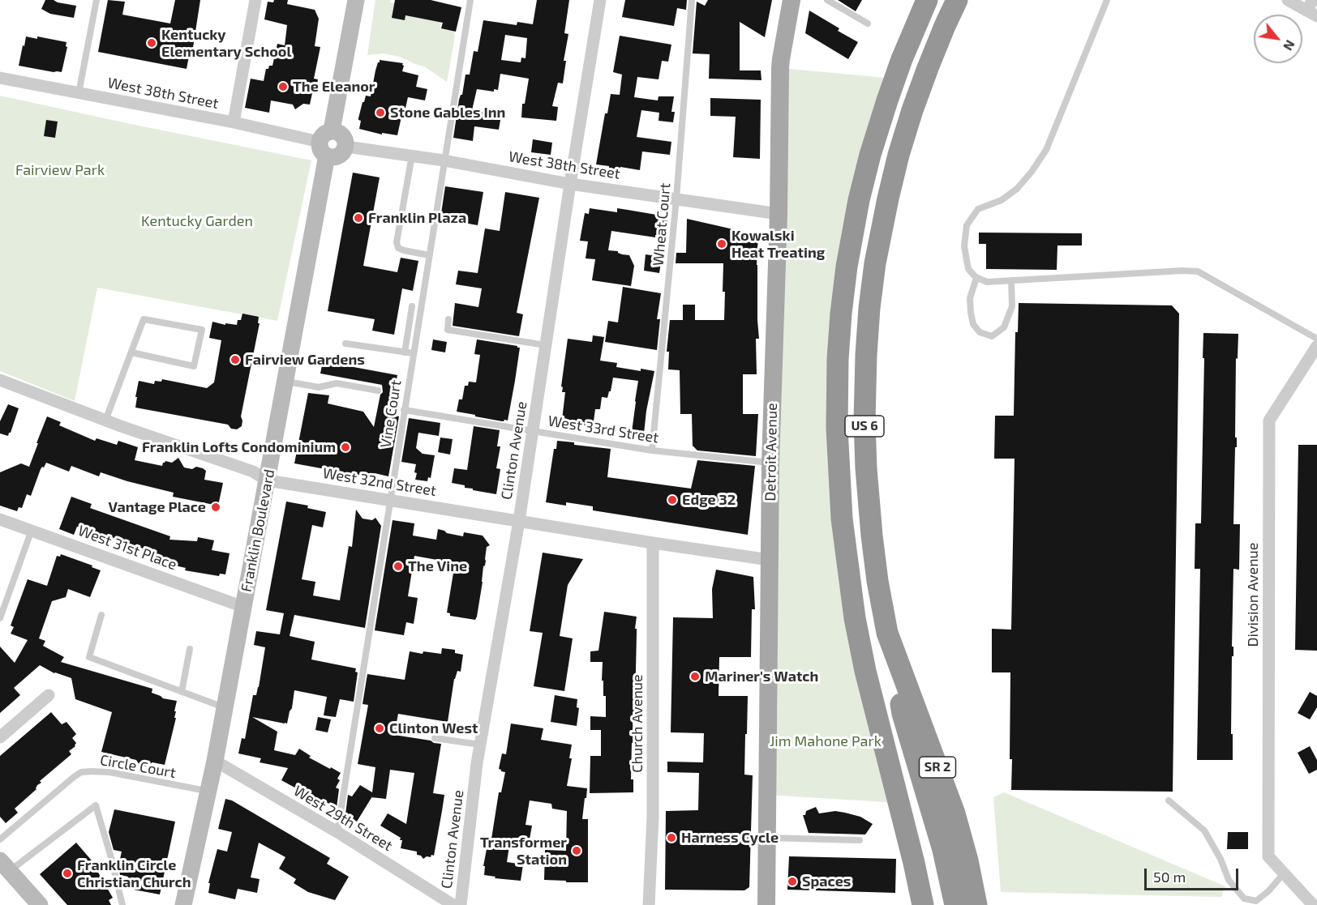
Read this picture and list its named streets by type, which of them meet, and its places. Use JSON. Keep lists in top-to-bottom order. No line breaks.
{"streets":{"highway":["US 6","SR 2"],"main road":["Detroit Avenue"],"street":["West 38th Street","Clinton Avenue","West 32nd Street","Franklin Boulevard","West 31st Place","Division Avenue","Church Avenue","West 29th Street"],"lane":["Wheat Court","Vine Court","West 33rd Street","Circle Court"]},"crossings":[["West 38th Street","Wheat Court"],["West 38th Street","Vine Court"],["West 38th Street","Clinton Avenue"],["West 38th Street","Detroit Avenue"],["West 38th Street","Franklin Boulevard"],["Wheat Court","West 33rd Street"],["Vine Court","West 33rd Street"],["Vine Court","West 32nd Street"],["Vine Court","West 29th Street"],["US 6","SR 2"],["West 33rd Street","Clinton Avenue"],["West 33rd Street","Detroit Avenue"],["Clinton Avenue","West 32nd Street"],["Detroit Avenue","West 32nd Street"],["West 32nd Street","Franklin Boulevard"],["West 32nd Street","Church Avenue"],["Franklin Boulevard","West 31st Place"],["Franklin Boulevard","Circle Court"],["Franklin Boulevard","West 29th Street"]],"parks":["Fairview Park","Kentucky Garden","Jim Mahone Park"],"places":["Kentucky Elementary School","The Eleanor","Stone Gables Inn","Franklin Plaza","Kowalski Heat Treating","Fairview Gardens","Franklin Lofts Condominium","Edge 32","Vantage Place","The Vine","Mariner's Watch","Clinton West","Harness Cycle","Transformer Station","Franklin Circle Christian Church","Spaces"],"scale_bar":"50 m","north":"bottom right"}
